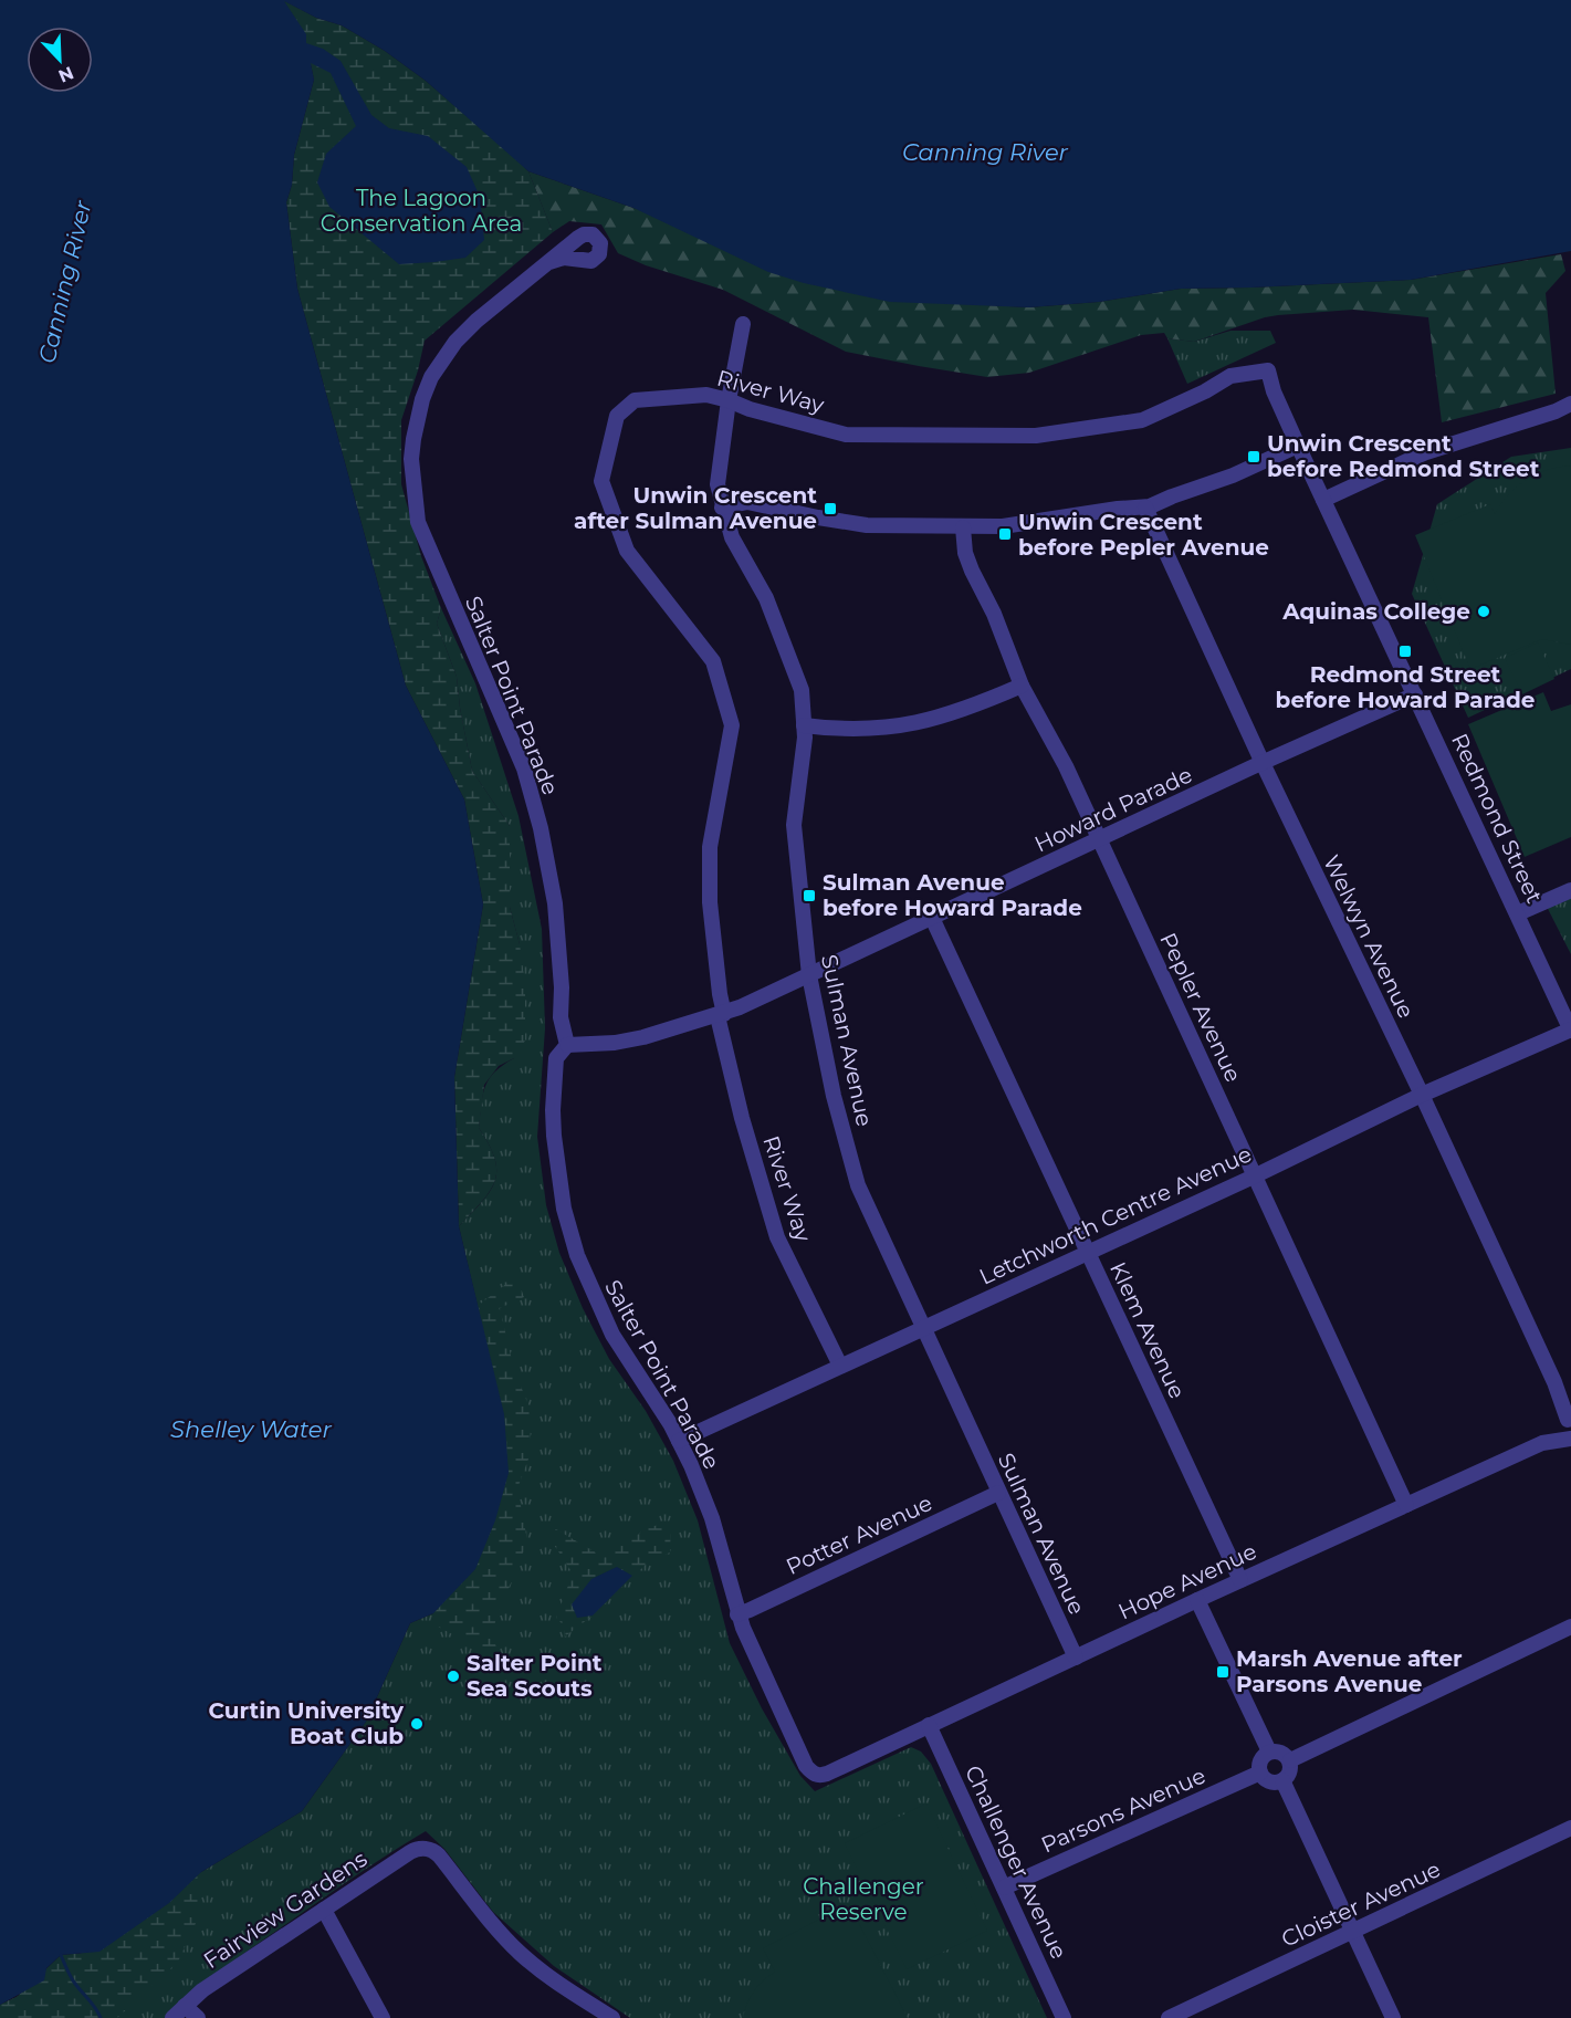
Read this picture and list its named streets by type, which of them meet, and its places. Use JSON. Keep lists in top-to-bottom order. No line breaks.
{"streets":{"street":["River Way","Salter Point Parade","Howard Parade","Redmond Street","Welwyn Avenue","Pepler Avenue","Sulman Avenue","Letchworth Centre Avenue","Klem Avenue","Potter Avenue","Hope Avenue","Parsons Avenue","Challenger Avenue","Cloister Avenue","Fairview Gardens"]},"crossings":[["River Way","Howard Parade"],["River Way","Redmond Street"],["River Way","Sulman Avenue"],["River Way","Letchworth Centre Avenue"],["Salter Point Parade","Howard Parade"],["Salter Point Parade","Letchworth Centre Avenue"],["Salter Point Parade","Potter Avenue"],["Salter Point Parade","Hope Avenue"],["Howard Parade","Redmond Street"],["Howard Parade","Welwyn Avenue"],["Howard Parade","Pepler Avenue"],["Howard Parade","Sulman Avenue"],["Howard Parade","Klem Avenue"],["Redmond Street","Letchworth Centre Avenue"],["Welwyn Avenue","Letchworth Centre Avenue"],["Welwyn Avenue","Hope Avenue"],["Pepler Avenue","Letchworth Centre Avenue"],["Pepler Avenue","Hope Avenue"],["Sulman Avenue","Letchworth Centre Avenue"],["Sulman Avenue","Potter Avenue"],["Sulman Avenue","Hope Avenue"],["Letchworth Centre Avenue","Klem Avenue"],["Klem Avenue","Hope Avenue"],["Hope Avenue","Challenger Avenue"],["Parsons Avenue","Challenger Avenue"]],"water":["Canning River","Shelley Water"],"parks":["The Lagoon Conservation Area","Challenger Reserve"],"places":{"transit":["Unwin Crescent before Redmond Street","Unwin Crescent after Sulman Avenue","Unwin Crescent before Pepler Avenue","Redmond Street before Howard Parade","Sulman Avenue before Howard Parade","Marsh Avenue after Parsons Avenue"],"other":["Aquinas College","Salter Point Sea Scouts","Curtin University Boat Club"]},"north":"bottom right"}
